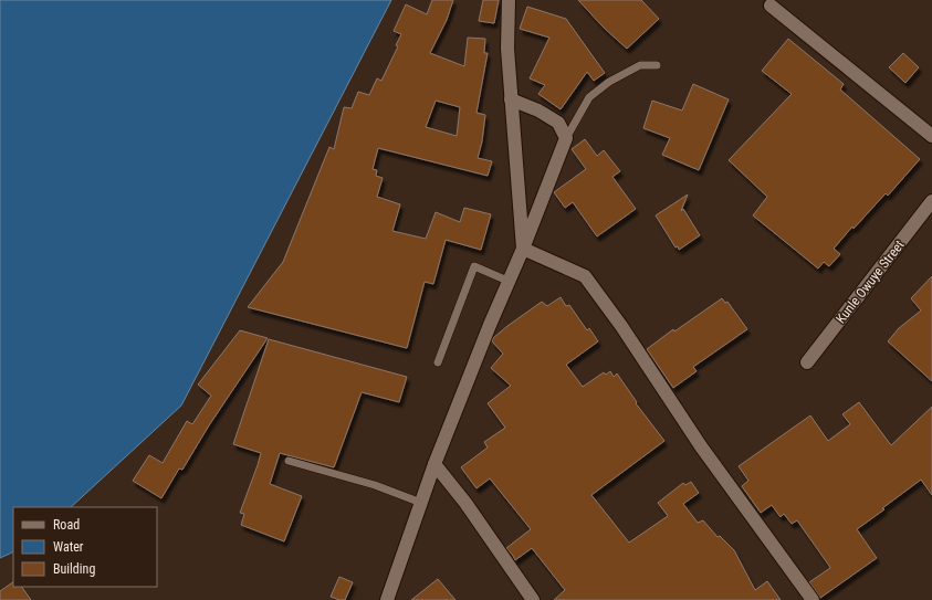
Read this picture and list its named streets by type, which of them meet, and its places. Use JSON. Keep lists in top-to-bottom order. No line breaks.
{"streets":{"street":["Kunle Owuye Street"]},"legend":["Road","Water","Building"]}
